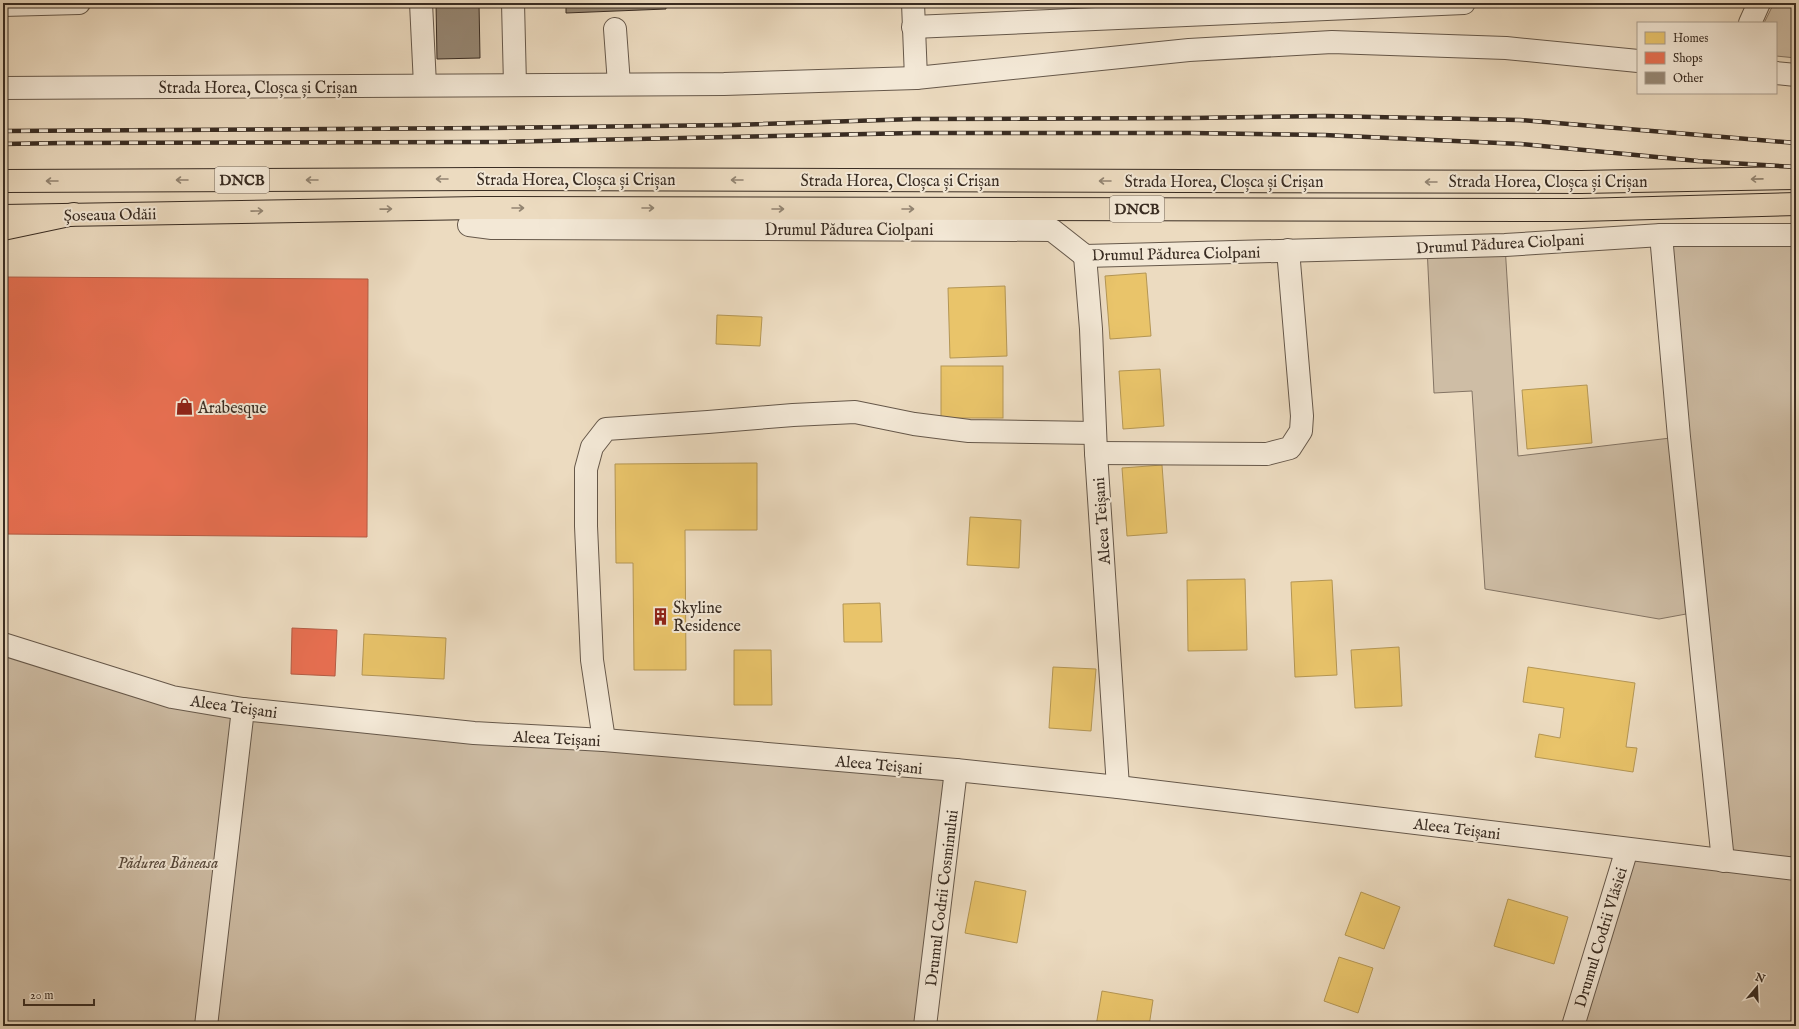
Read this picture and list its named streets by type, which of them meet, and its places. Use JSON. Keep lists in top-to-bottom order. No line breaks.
{"streets":{"main road":["Strada Horea, Cloșca și Crișan","DNCB","Șoseaua Odăii"],"street":["Drumul Pădurea Ciolpani","Aleea Teișani","Drumul Codrii Cosminului","Drumul Codrii Vlăsiei"]},"crossings":[["Strada Horea, Cloșca și Crișan","Șoseaua Odăii"],["Strada Horea, Cloșca și Crișan","Drumul Pădurea Ciolpani"],["Drumul Pădurea Ciolpani","Aleea Teișani"],["Aleea Teișani","Drumul Codrii Cosminului"],["Aleea Teișani","Drumul Codrii Vlăsiei"]],"parks":["Pădurea Băneasa"],"places":{"shop":["Arabesque"],"building":["Skyline Residence"]},"legend":["Homes","Shops","Other"],"scale_bar":"20 m","north":"top"}
